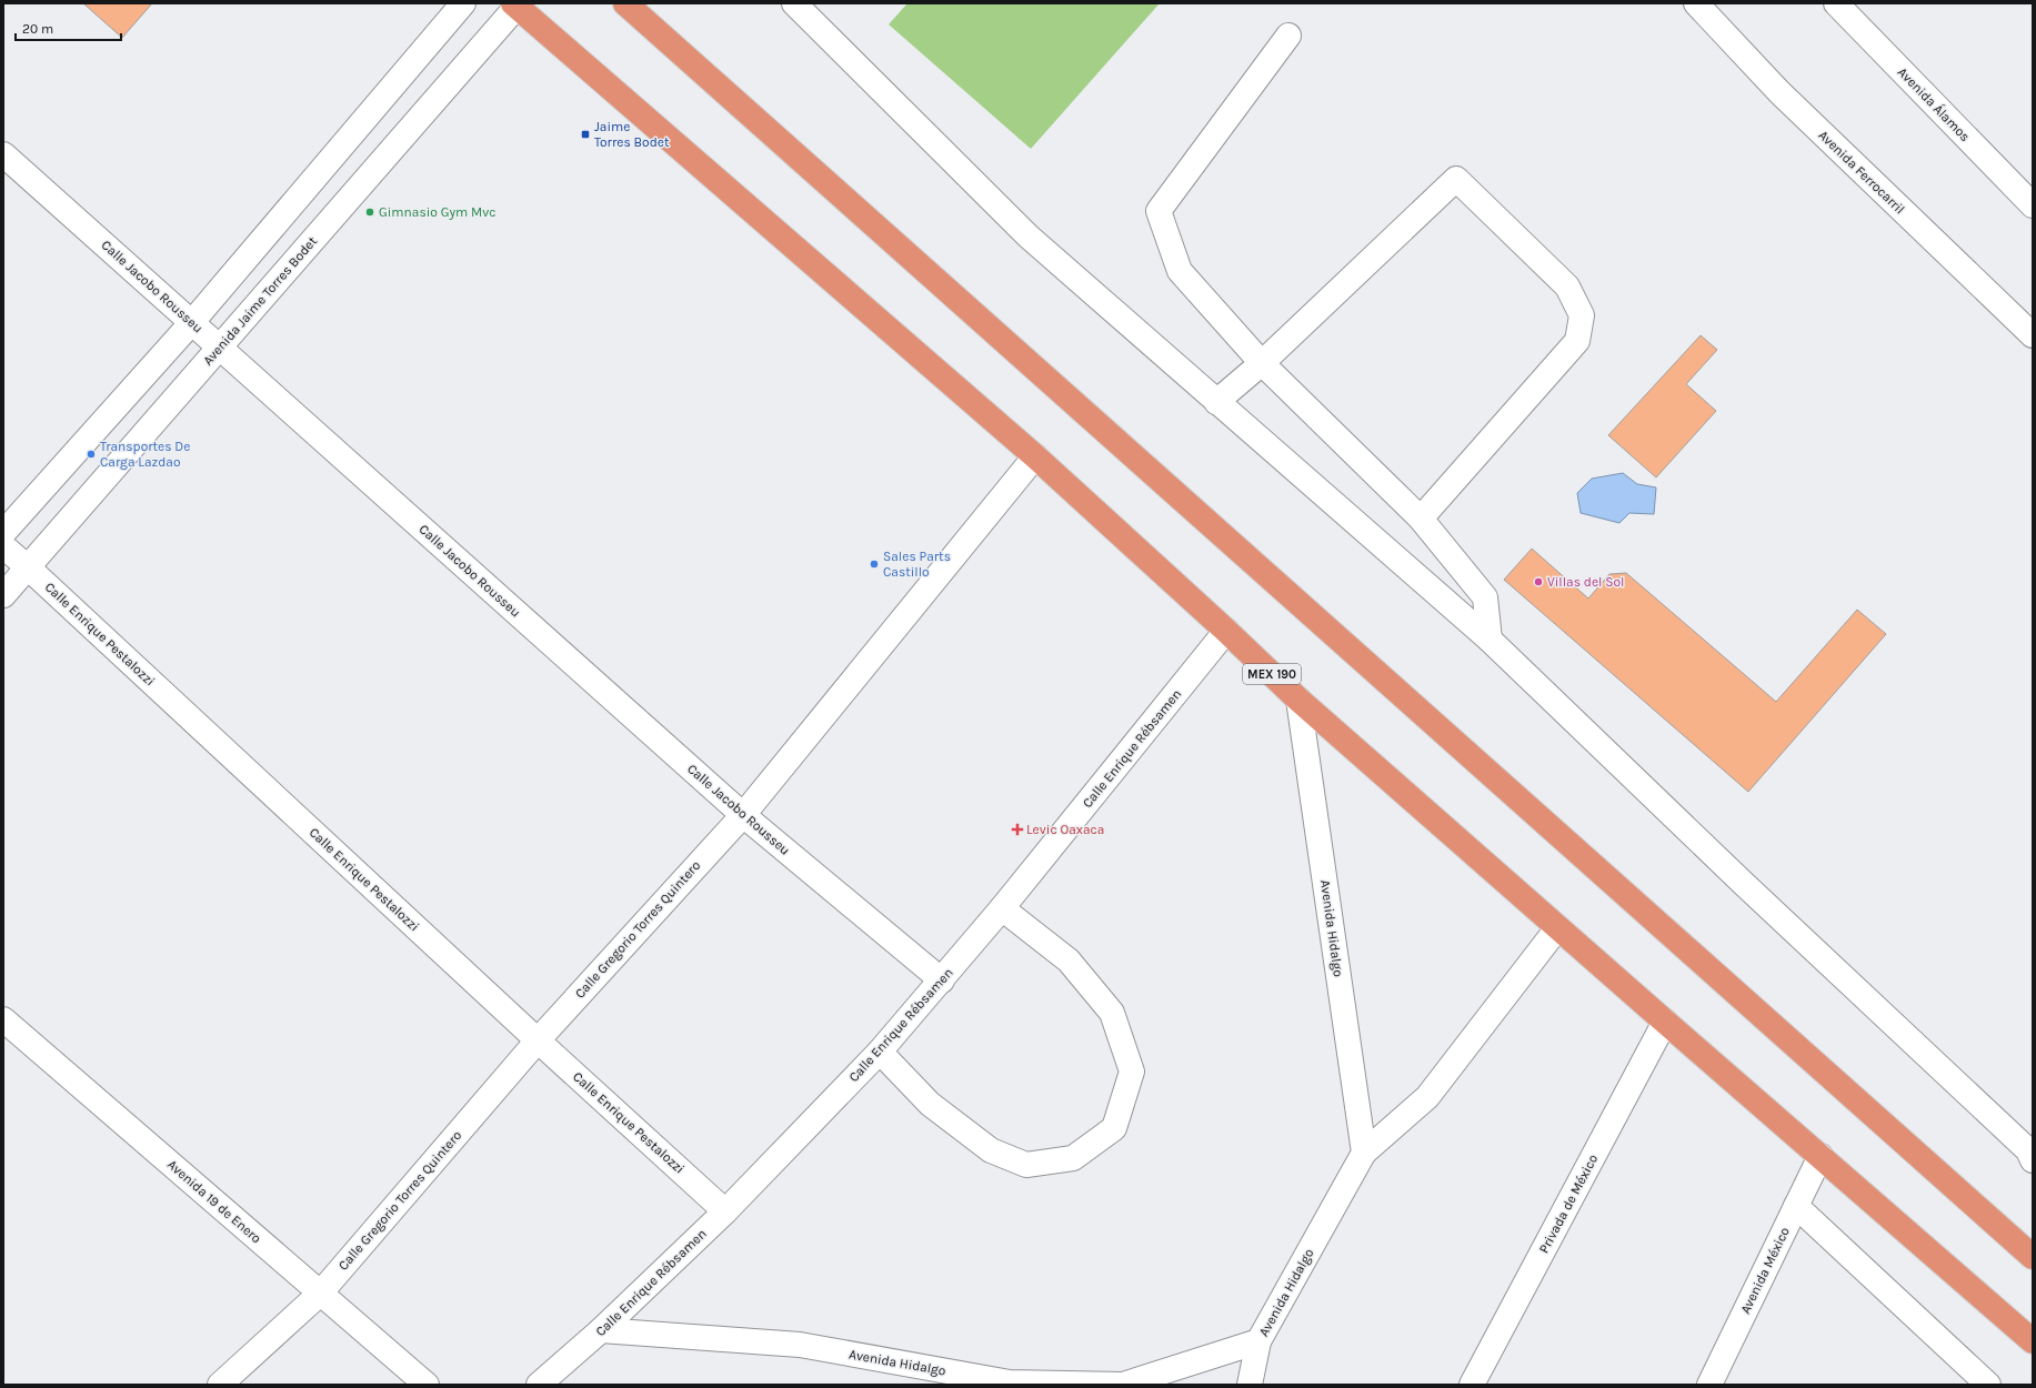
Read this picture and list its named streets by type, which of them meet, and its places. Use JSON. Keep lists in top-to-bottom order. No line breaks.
{"streets":{"highway":["MEX 190"],"street":["Avenida Álamos","Avenida Ferrocarril","Calle Jacobo Rousseu","Avenida Jaime Torres Bodet","Calle Enrique Pestalozzi","Calle Enrique Rébsamen","Avenida Hidalgo","Calle Gregorio Torres Quintero","Avenida 19 de Enero","Privada de México","Avenida México"]},"crossings":[["Calle Jacobo Rousseu","Avenida Jaime Torres Bodet"],["Calle Jacobo Rousseu","Calle Enrique Rébsamen"],["Calle Jacobo Rousseu","Calle Gregorio Torres Quintero"],["Avenida Jaime Torres Bodet","Calle Enrique Pestalozzi"],["Avenida Jaime Torres Bodet","MEX 190"],["Calle Enrique Pestalozzi","Calle Enrique Rébsamen"],["Calle Enrique Pestalozzi","Calle Gregorio Torres Quintero"],["MEX 190","Calle Enrique Rébsamen"],["MEX 190","Avenida Hidalgo"],["MEX 190","Calle Gregorio Torres Quintero"],["MEX 190","Privada de México"],["MEX 190","Avenida México"],["Calle Enrique Rébsamen","Avenida Hidalgo"],["Calle Gregorio Torres Quintero","Avenida 19 de Enero"]],"places":{"transit":["Jaime Torres Bodet"],"other":["Gimnasio Gym Mvc","Transportes De Carga Lazdao","Sales Parts Castillo","Villas del Sol"],"health":["Levic Oaxaca"]},"scale_bar":"20 m"}
